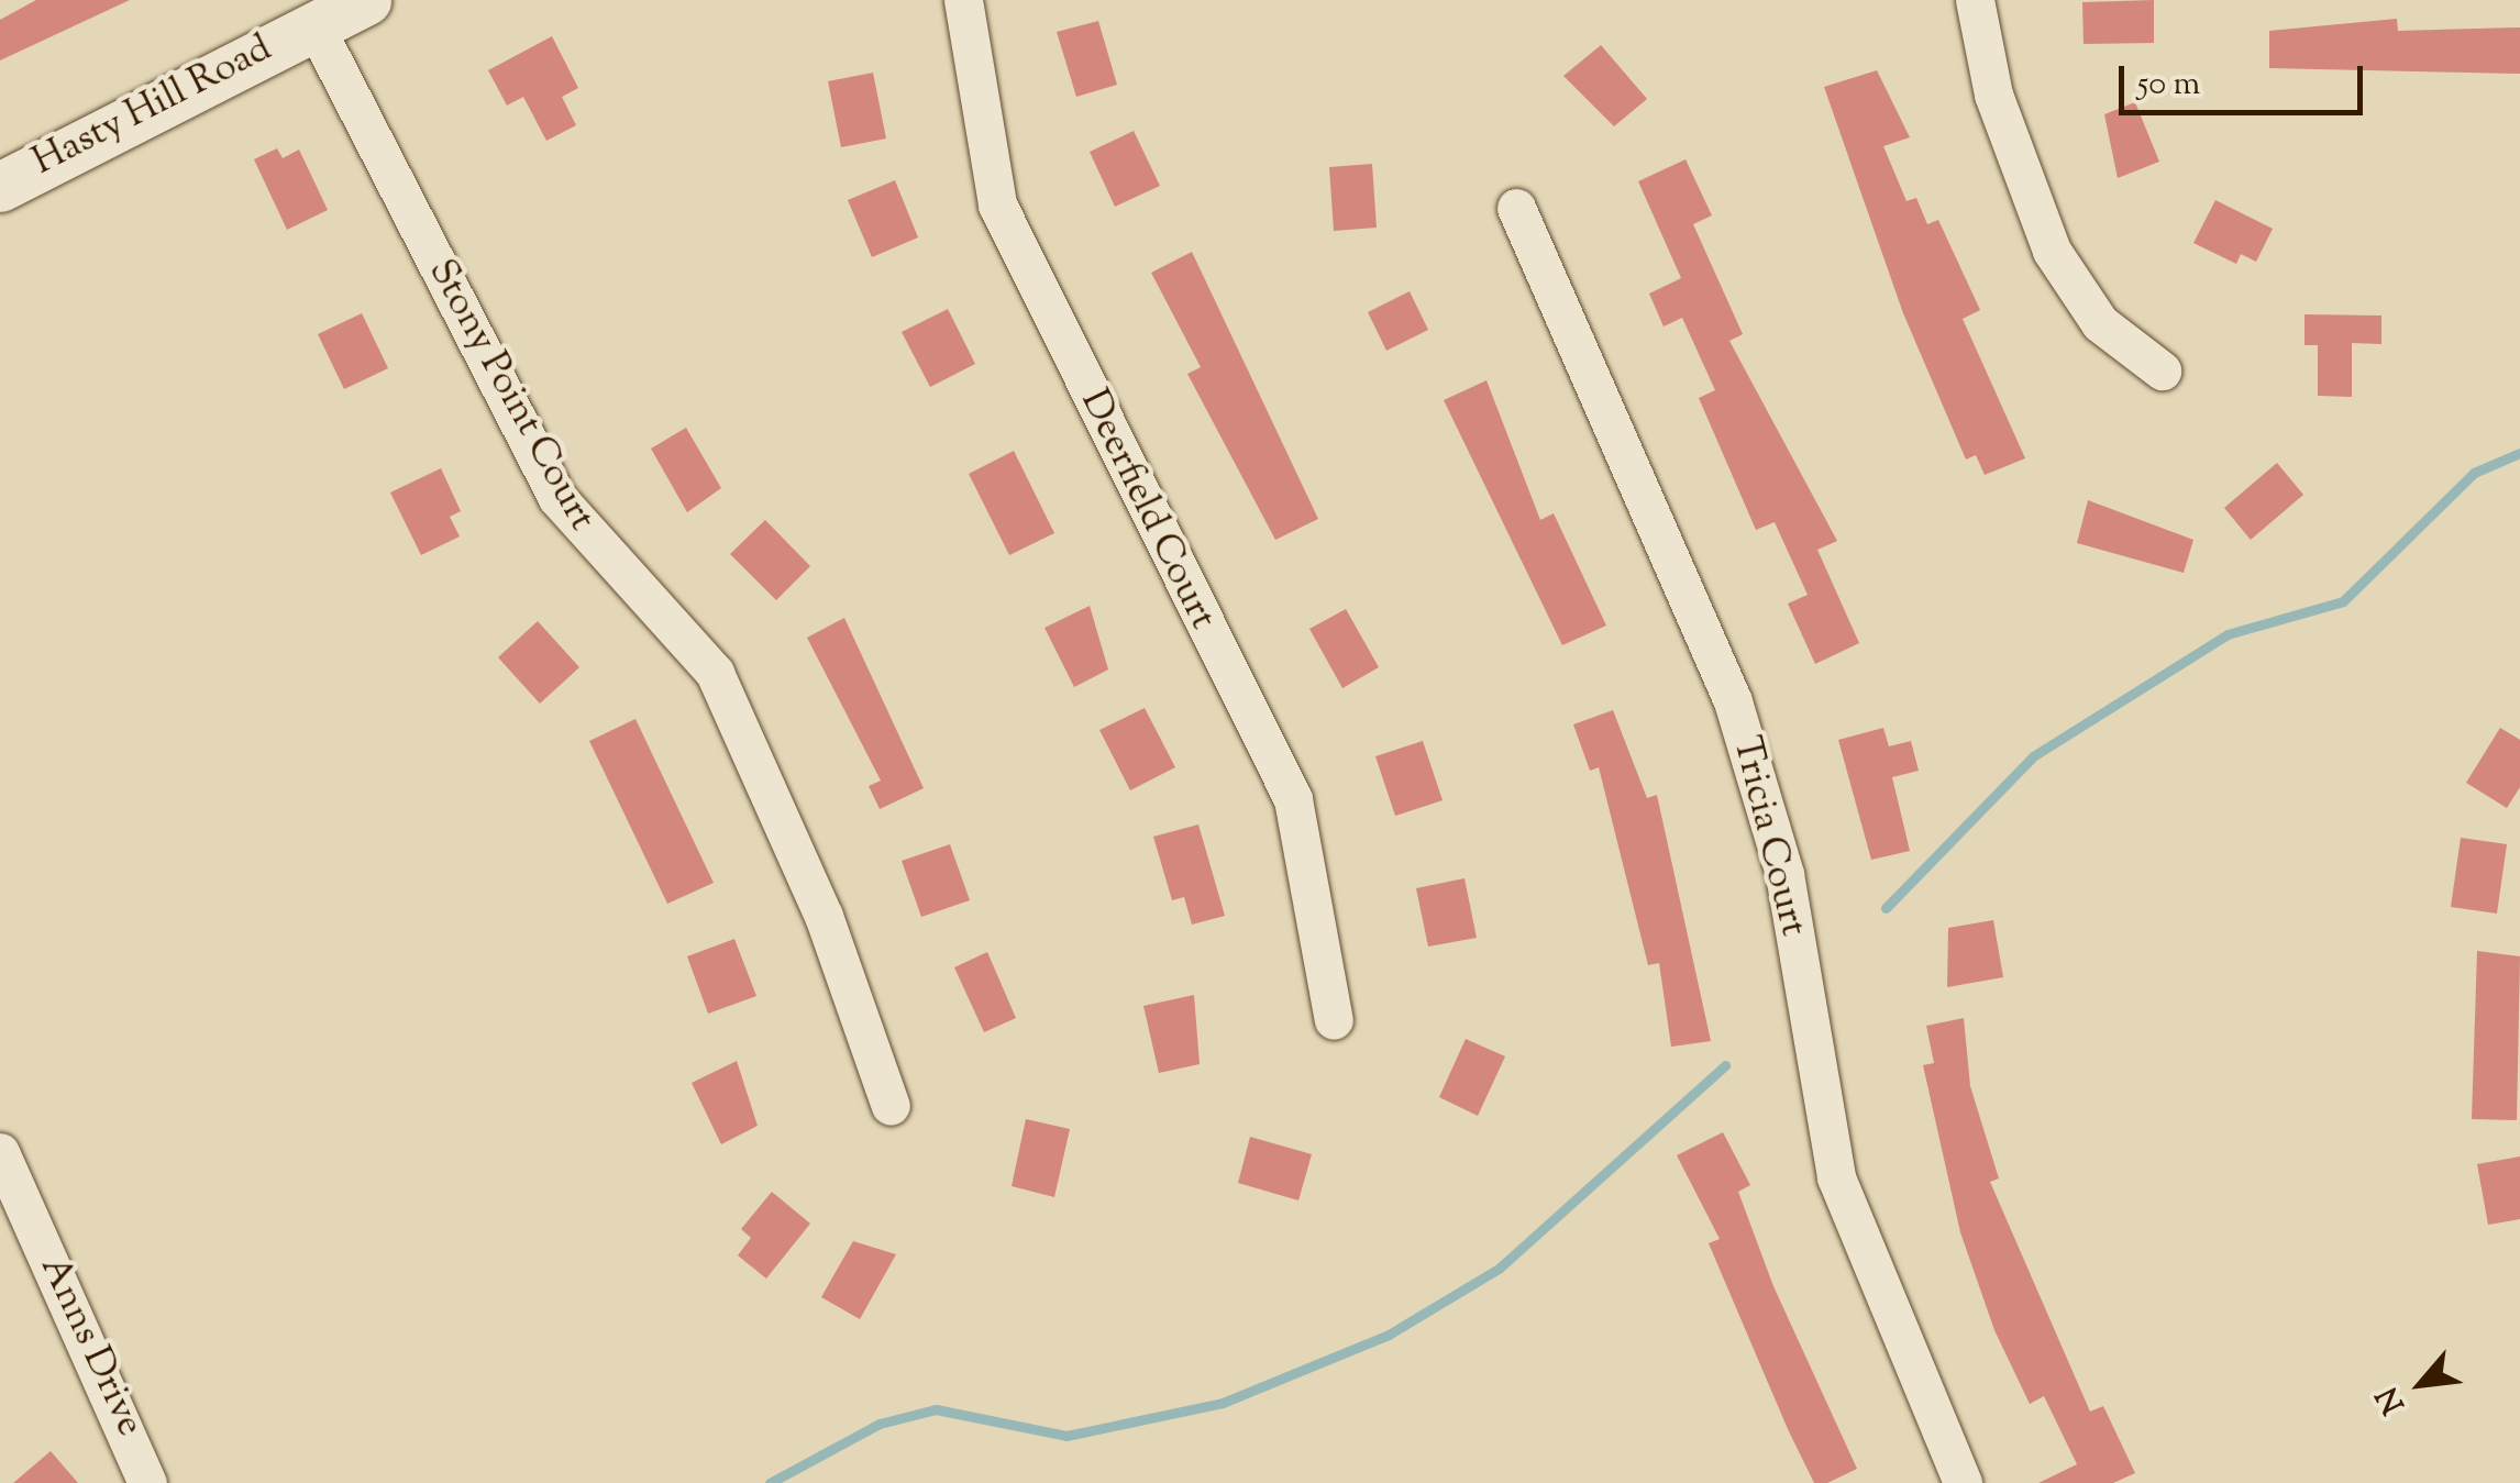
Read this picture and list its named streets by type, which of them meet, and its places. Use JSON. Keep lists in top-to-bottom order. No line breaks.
{"streets":{"street":["Hasty Hill Road","Stony Point Court","Deerfield Court","Tricia Court","Anns Drive"]},"crossings":[["Hasty Hill Road","Stony Point Court"]],"scale_bar":"50 m","north":"bottom left"}
